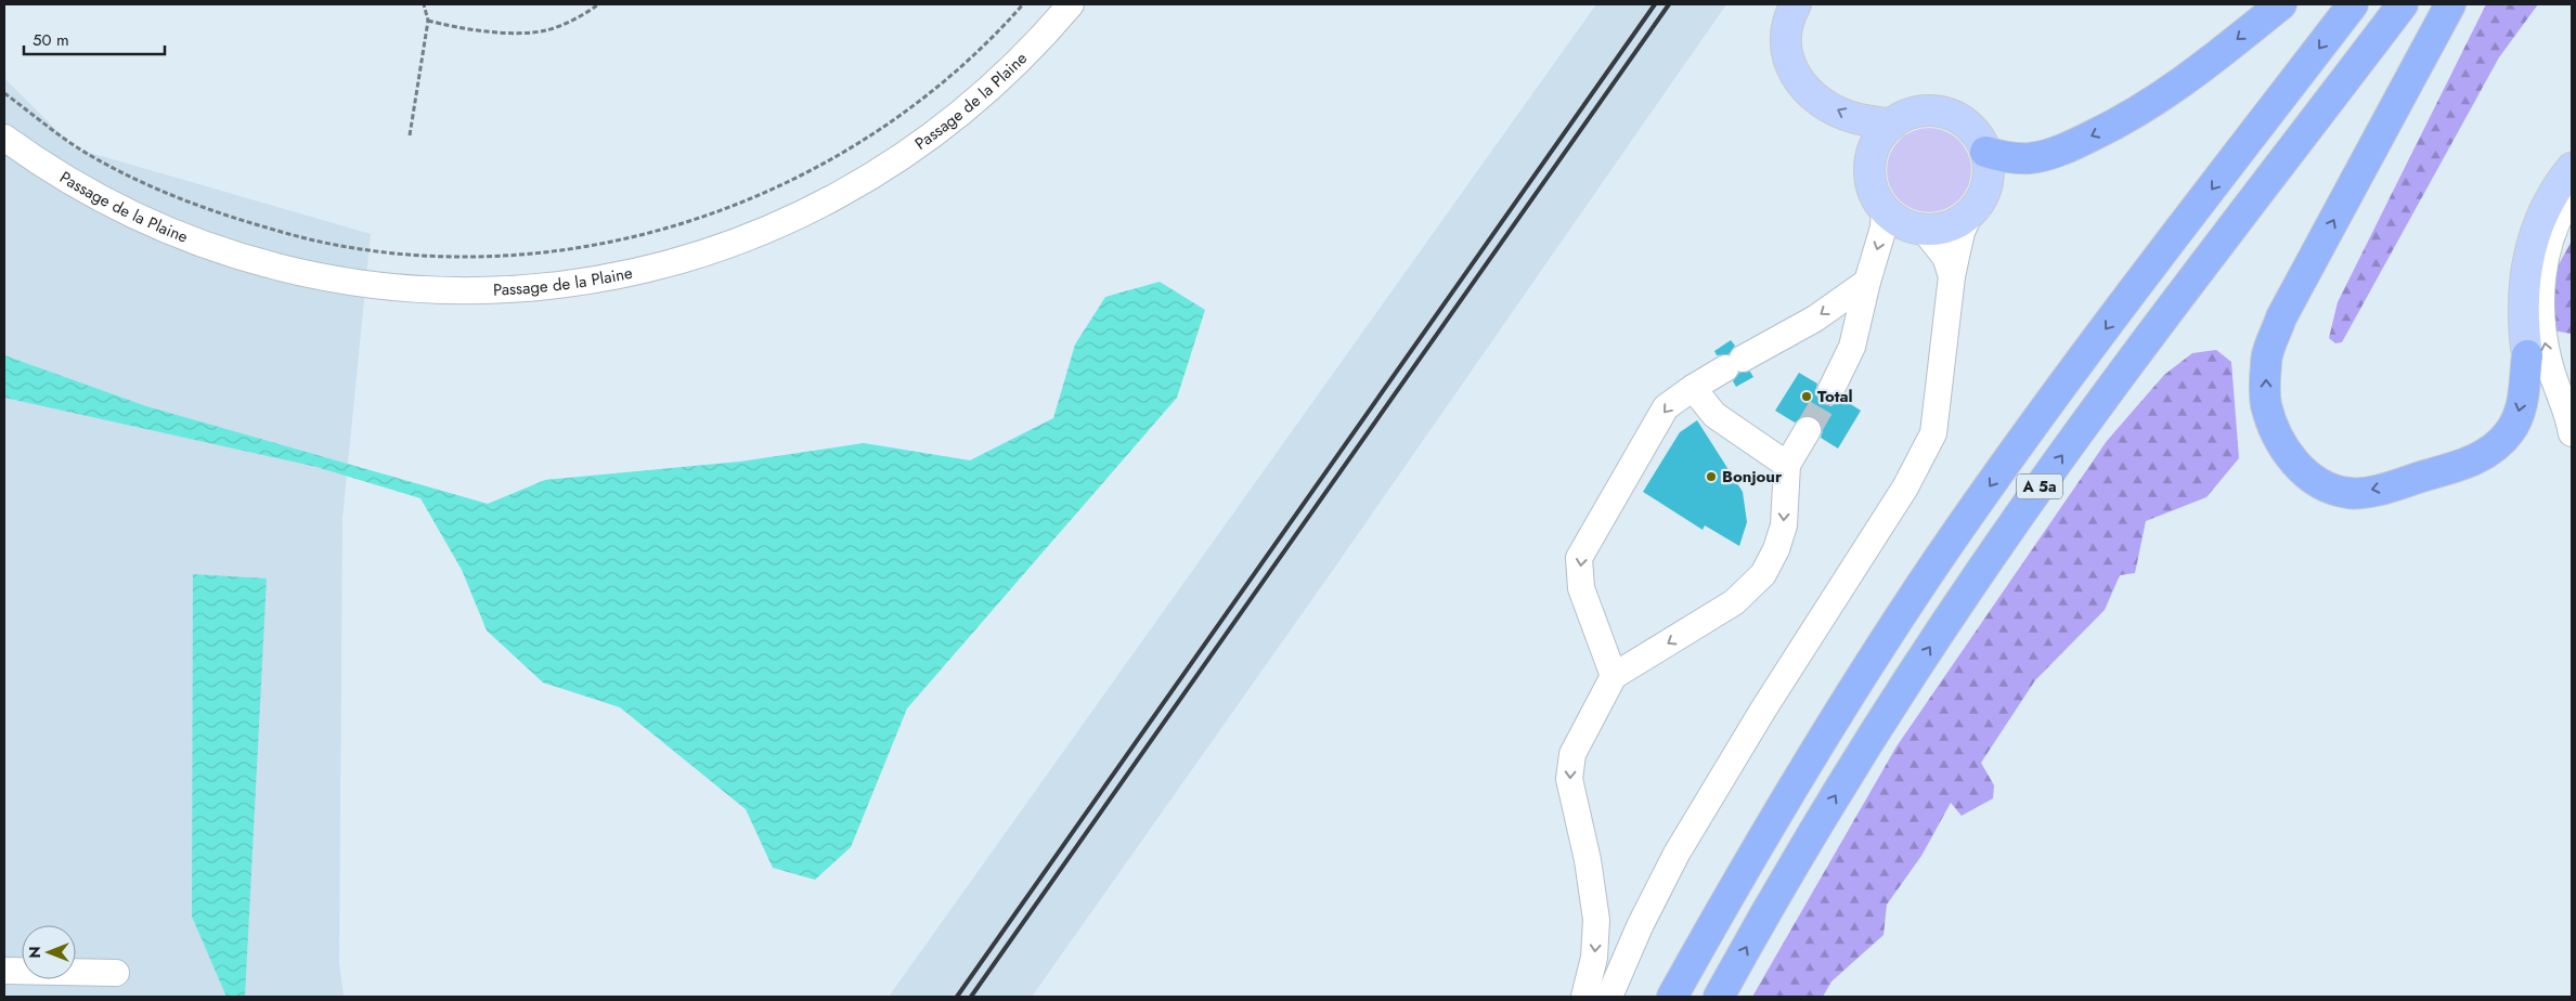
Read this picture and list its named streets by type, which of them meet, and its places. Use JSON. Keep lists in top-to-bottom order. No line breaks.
{"streets":{"highway":["A 5a"],"street":["Passage de la Plaine"]},"places":["Total","Bonjour"],"scale_bar":"50 m","north":"left"}
